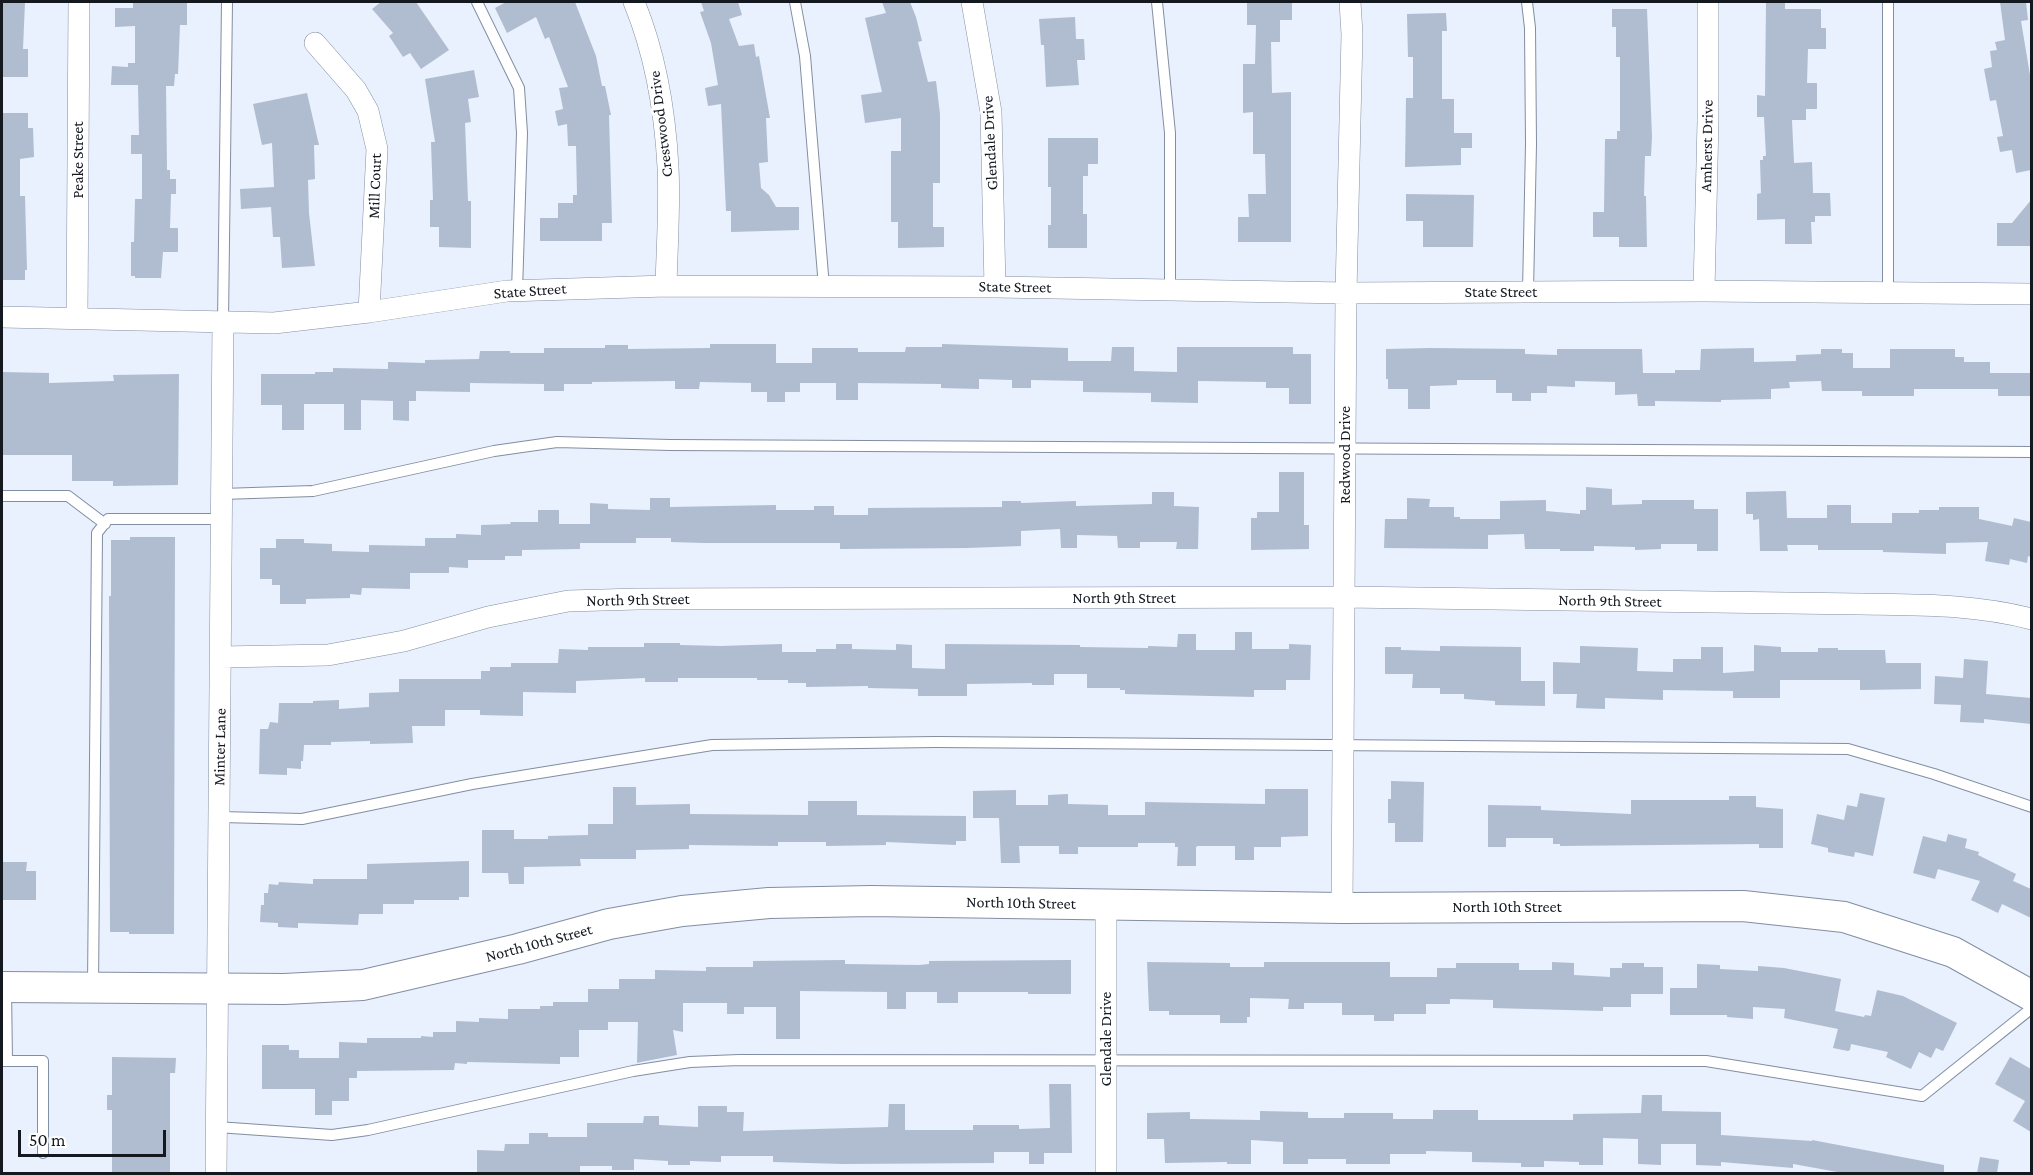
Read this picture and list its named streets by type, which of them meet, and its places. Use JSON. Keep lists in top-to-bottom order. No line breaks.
{"streets":{"main road":["North 10th Street"],"street":["Crestwood Drive","Glendale Drive","Amherst Drive","Peake Street","Mill Court","State Street","Redwood Drive","North 9th Street","Minter Lane"]},"crossings":[["Crestwood Drive","State Street"],["Glendale Drive","State Street"],["Glendale Drive","North 10th Street"],["Amherst Drive","State Street"],["Peake Street","State Street"],["Mill Court","State Street"],["State Street","Redwood Drive"],["State Street","Minter Lane"],["Redwood Drive","North 9th Street"],["Redwood Drive","North 10th Street"],["North 9th Street","Minter Lane"],["Minter Lane","North 10th Street"]],"scale_bar":"50 m"}
